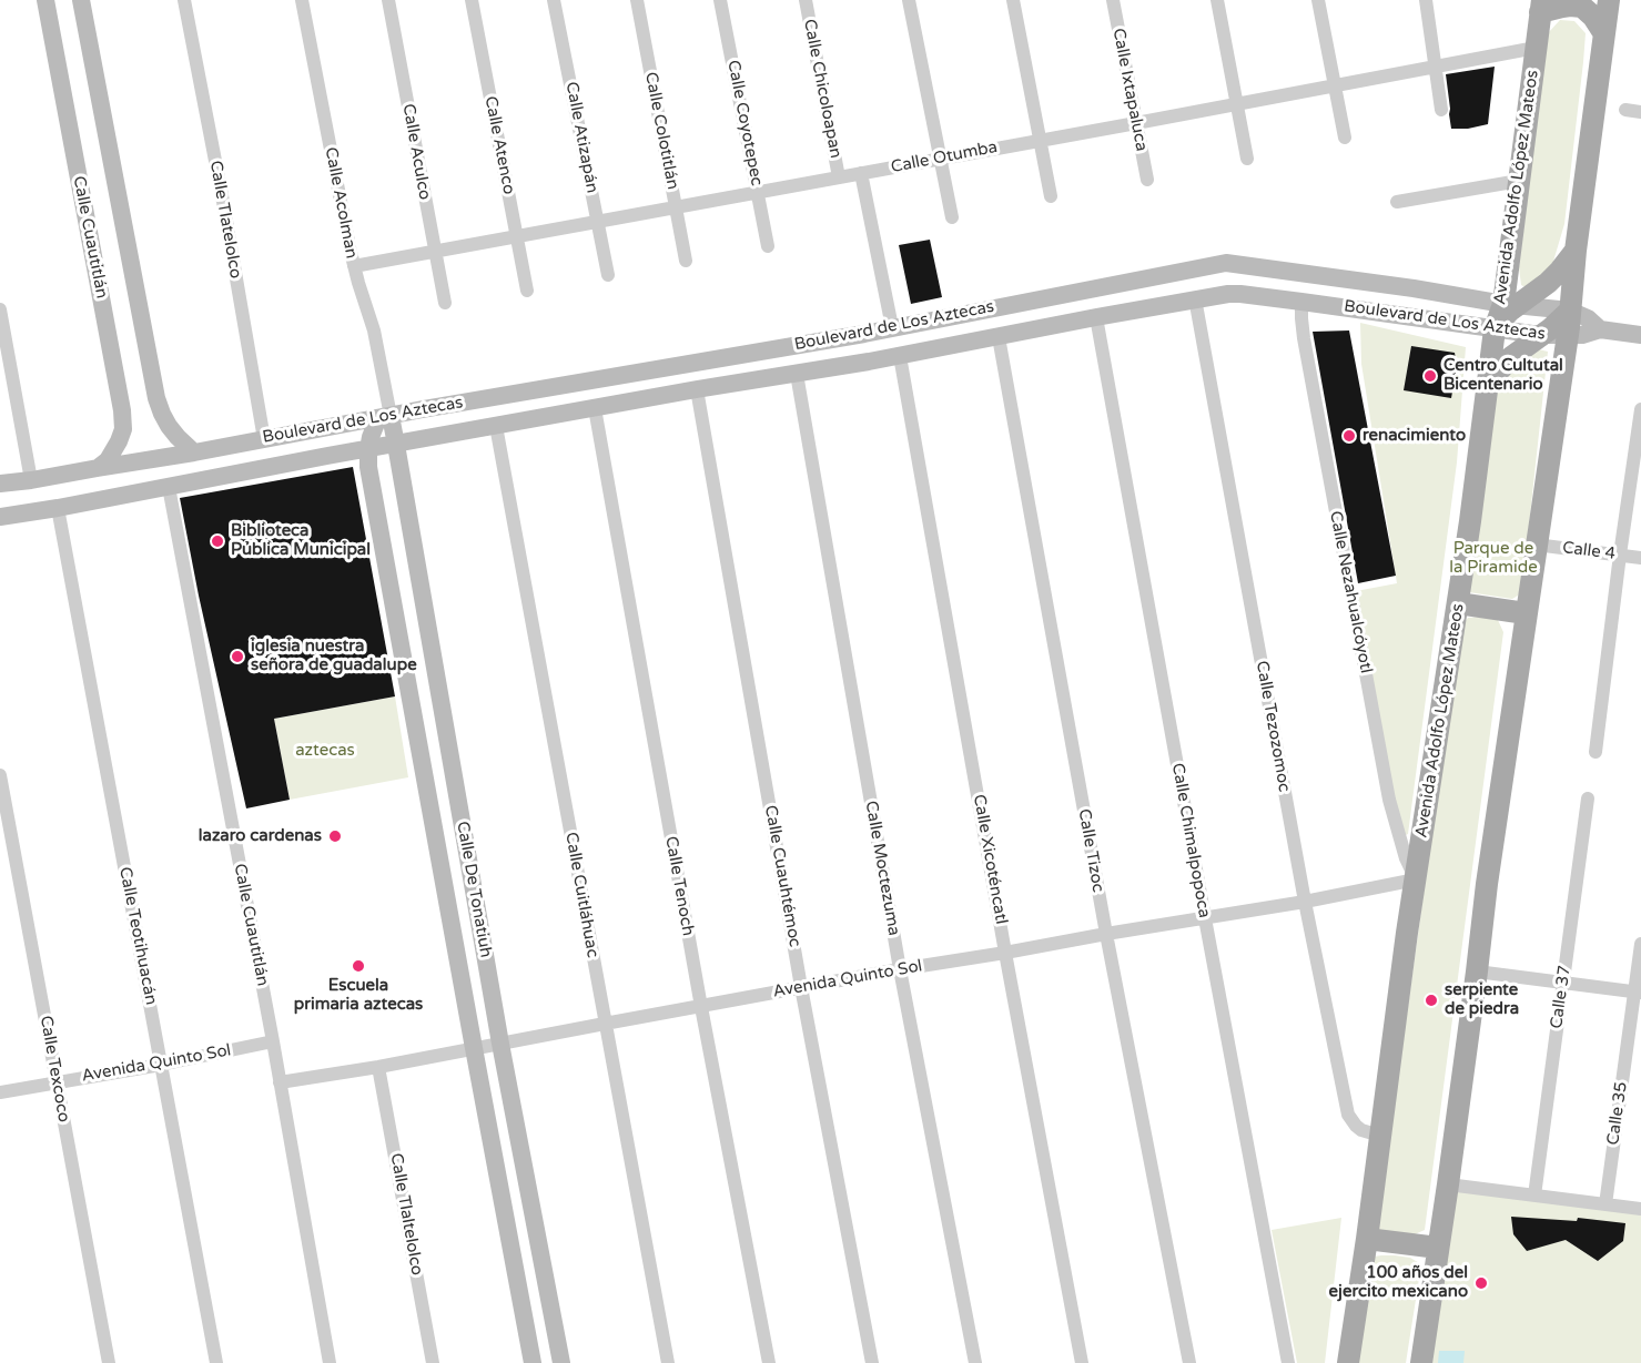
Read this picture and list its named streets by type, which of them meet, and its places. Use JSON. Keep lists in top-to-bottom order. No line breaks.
{"streets":{"main road":["Avenida Adolfo López Mateos","Calle Cuautitlán","Boulevard de Los Aztecas","Calle De Tonatiuh"],"street":["Calle Chicoloapan","Calle Ixtapaluca","Calle Coyotepec","Calle Colotitlán","Calle Atizapán","Calle Atenco","Calle Aculco","Calle Otumba","Calle Acolman","Calle Tlatelolco","Calle 4","Calle Nezahualcóyotl","Calle Tezozomoc","Calle Chimalpopoca","Calle Tizoc","Calle Xicoténcatl","Calle Moctezuma","Calle Cuauhtémoc","Calle Tenoch","Calle Cuitláhuac","Calle Teotihuacán","Avenida Quinto Sol","Calle 37","Calle Texcoco","Calle 35","Calle Tlaltelolco"]},"crossings":[["Calle Chicoloapan","Calle Otumba"],["Calle Ixtapaluca","Calle Otumba"],["Calle Coyotepec","Calle Otumba"],["Calle Colotitlán","Calle Otumba"],["Calle Atizapán","Calle Otumba"],["Calle Atenco","Calle Otumba"],["Calle Aculco","Calle Otumba"],["Calle Otumba","Avenida Adolfo López Mateos"],["Calle Otumba","Calle Acolman"],["Avenida Adolfo López Mateos","Boulevard de Los Aztecas"],["Avenida Adolfo López Mateos","Calle Nezahualcóyotl"],["Avenida Adolfo López Mateos","Calle Tezozomoc"],["Avenida Adolfo López Mateos","Avenida Quinto Sol"],["Calle Acolman","Boulevard de Los Aztecas"],["Calle Acolman","Calle De Tonatiuh"],["Calle Tlatelolco","Boulevard de Los Aztecas"],["Calle Cuautitlán","Boulevard de Los Aztecas"],["Calle Cuautitlán","Avenida Quinto Sol"],["Boulevard de Los Aztecas","Calle Nezahualcóyotl"],["Boulevard de Los Aztecas","Calle Tezozomoc"],["Boulevard de Los Aztecas","Calle Chimalpopoca"],["Boulevard de Los Aztecas","Calle Tizoc"],["Boulevard de Los Aztecas","Calle Xicoténcatl"],["Boulevard de Los Aztecas","Calle Moctezuma"],["Boulevard de Los Aztecas","Calle Cuauhtémoc"],["Boulevard de Los Aztecas","Calle Tenoch"],["Boulevard de Los Aztecas","Calle De Tonatiuh"],["Boulevard de Los Aztecas","Calle Cuitláhuac"],["Boulevard de Los Aztecas","Calle Teotihuacán"],["Calle Nezahualcóyotl","Avenida Quinto Sol"],["Calle Tezozomoc","Avenida Quinto Sol"],["Calle Chimalpopoca","Avenida Quinto Sol"],["Calle Tizoc","Avenida Quinto Sol"],["Calle Xicoténcatl","Avenida Quinto Sol"],["Calle Moctezuma","Avenida Quinto Sol"],["Calle Cuauhtémoc","Avenida Quinto Sol"],["Calle Tenoch","Avenida Quinto Sol"],["Calle De Tonatiuh","Avenida Quinto Sol"],["Calle Cuitláhuac","Avenida Quinto Sol"],["Calle Teotihuacán","Avenida Quinto Sol"],["Avenida Quinto Sol","Calle Texcoco"],["Avenida Quinto Sol","Calle Tlaltelolco"]],"parks":["Parque de la Piramide","aztecas"],"places":["Centro Cultutal Bicentenario","renacimiento","Biblioteca Pública Municipal","iglesia nuestra señora de guadalupe","lazaro cardenas","Escuela primaria aztecas","serpiente de piedra","100 años del ejercito mexicano"]}
